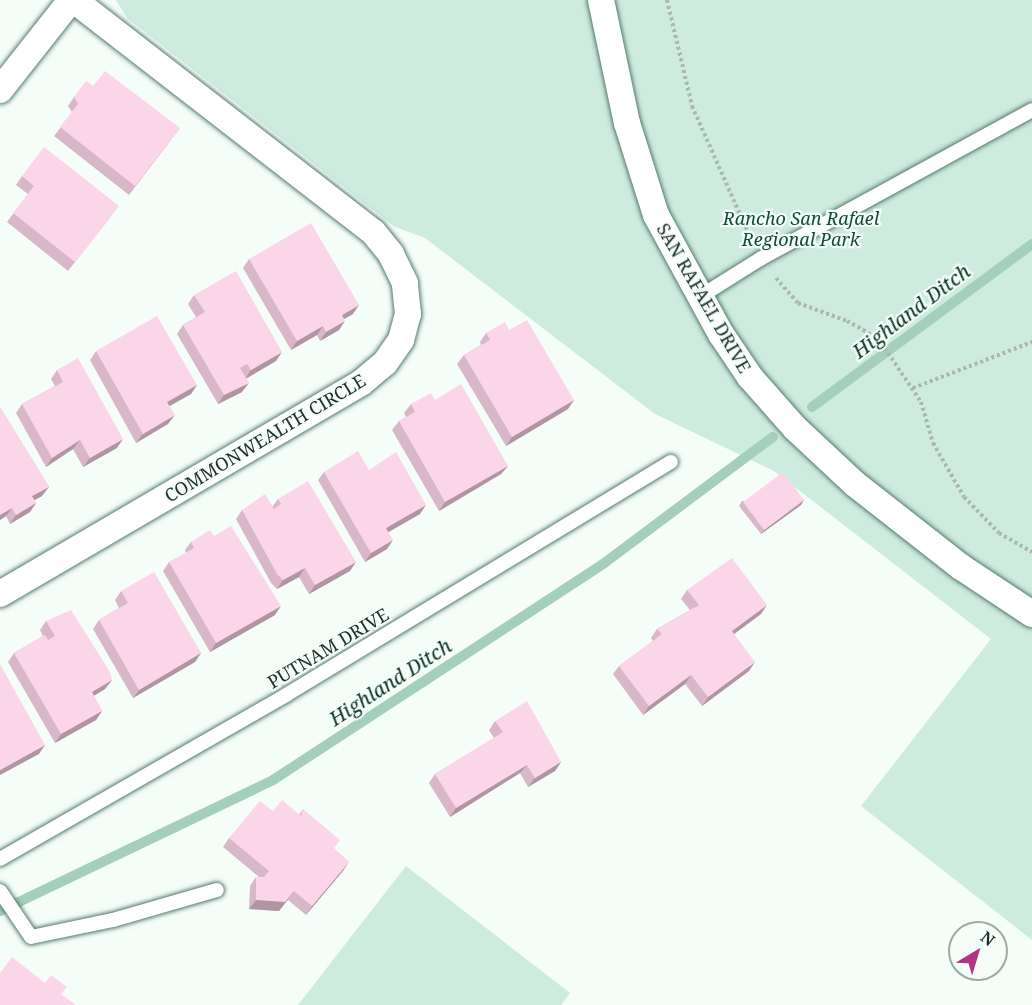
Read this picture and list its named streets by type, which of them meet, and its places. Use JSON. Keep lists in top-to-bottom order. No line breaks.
{"streets":{"street":["SAN RAFAEL DRIVE","COMMONWEALTH CIRCLE"],"lane":["PUTNAM DRIVE"]},"water":["Highland Ditch"],"parks":["Rancho San Rafael Regional Park"],"north":"top right"}
